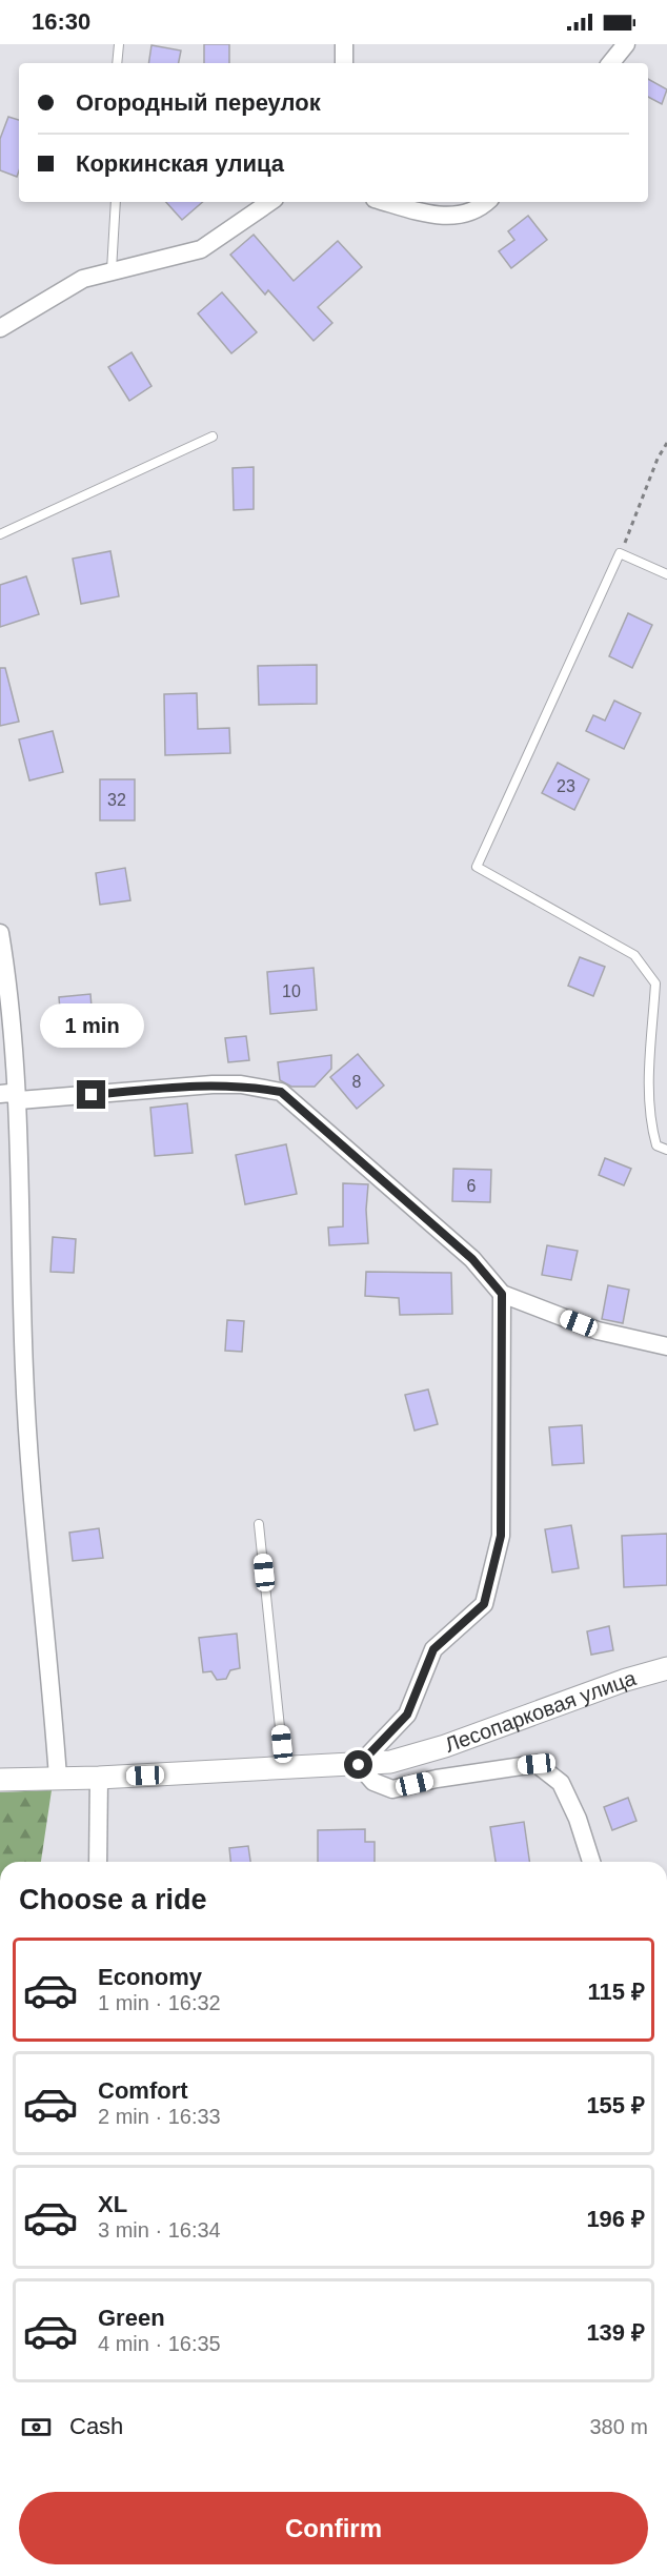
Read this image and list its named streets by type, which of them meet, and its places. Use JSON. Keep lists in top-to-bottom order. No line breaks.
{"streets":{"street":["Лесопарковая улица"]},"house_numbers":["23","32","10","8","6"],"page":{"status":"16:30","banner":["Огородный переулок","Коркинская улица"],"bubble":"1 min","heading":"Choose a ride","list":[{"name":"Economy","note":"1 min · 16:32","value":"115 ₽"},{"name":"Comfort","note":"2 min · 16:33","value":"155 ₽"},{"name":"XL","note":"3 min · 16:34","value":"196 ₽"},{"name":"Green","note":"4 min · 16:35","value":"139 ₽"}],"pay":["Cash","380 m"],"buttons":"Confirm"}}
